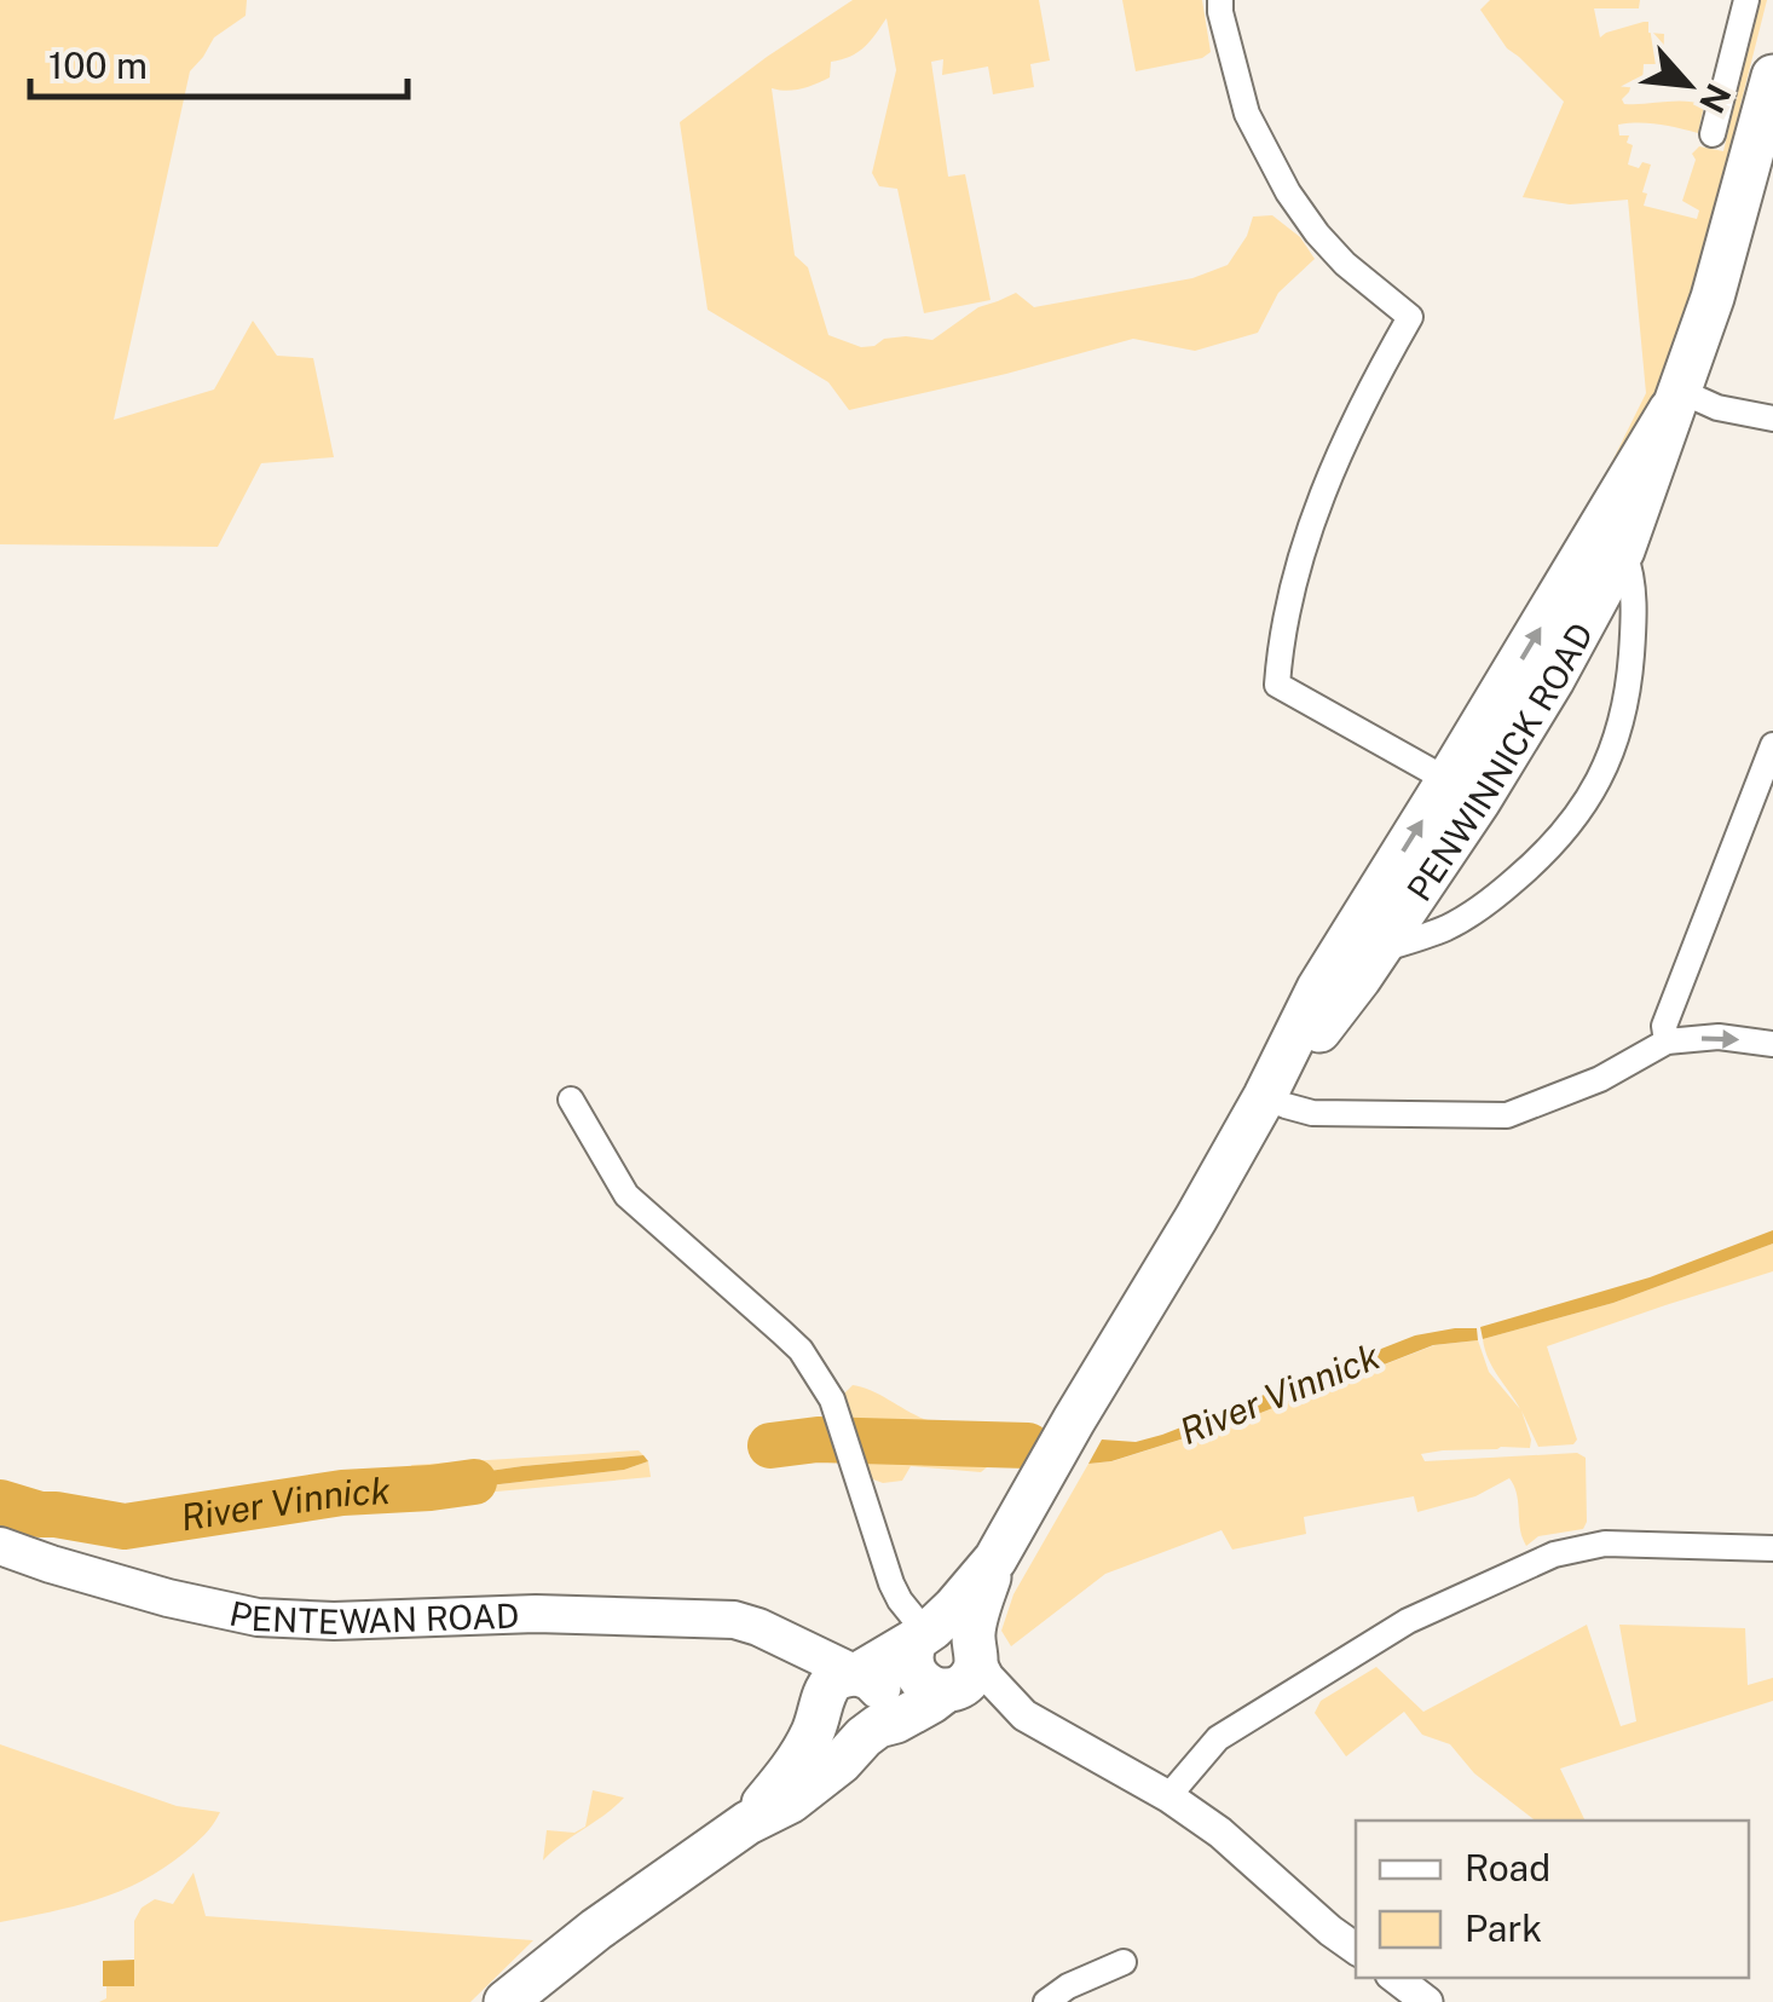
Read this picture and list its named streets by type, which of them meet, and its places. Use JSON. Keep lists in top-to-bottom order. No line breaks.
{"streets":{"highway":["PENWINNICK ROAD"],"main road":["PENTEWAN ROAD"]},"water":["River Vinnick"],"legend":["Road","Park"],"scale_bar":"100 m","north":"bottom right"}
